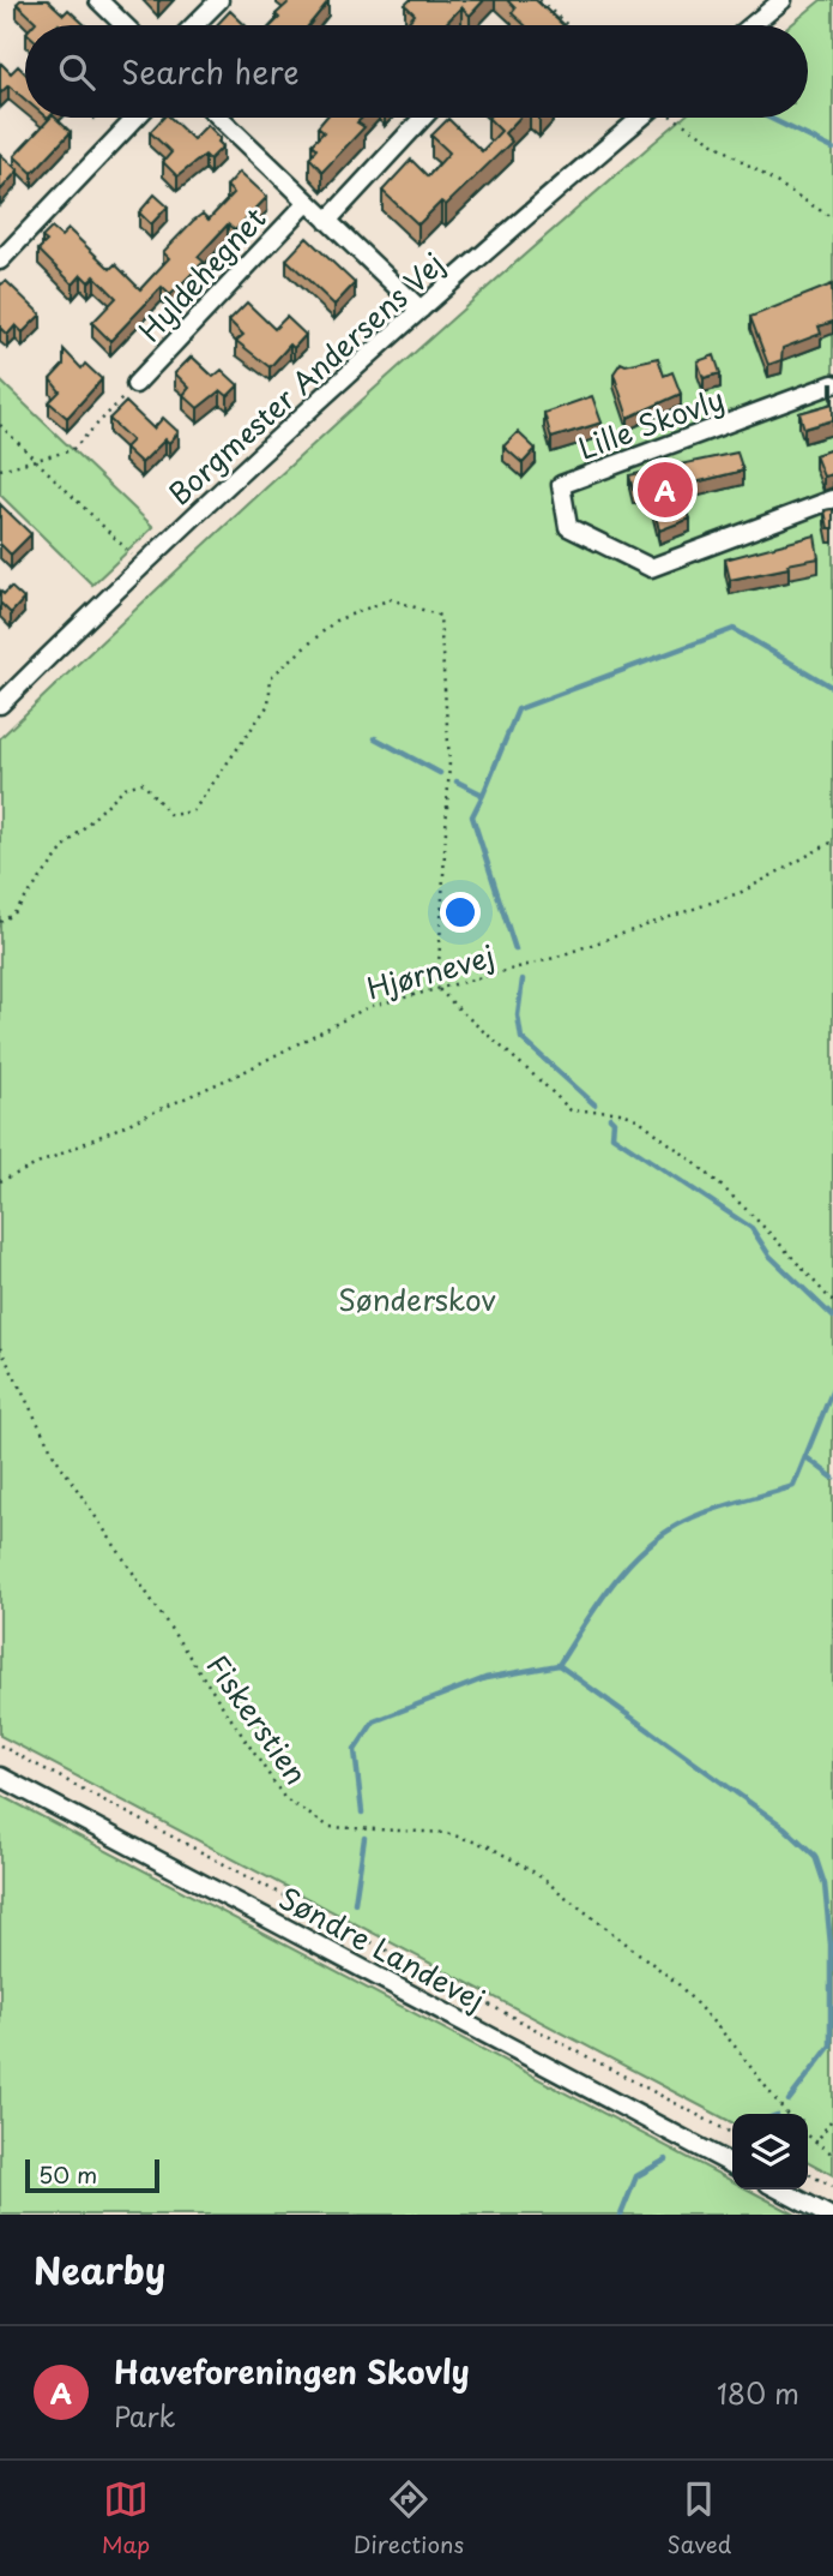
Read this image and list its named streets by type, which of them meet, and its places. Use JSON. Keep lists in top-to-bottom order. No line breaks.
{"streets":{"street":["Hyldehegnet","Borgmester Andersens Vej","Lille Skovly","Søndre Landevej"],"path":["Hjørnevej","Fiskerstien"]},"crossings":[["Hyldehegnet","Borgmester Andersens Vej"]],"parks":["Sønderskov"],"scale_bar":"50 m","page":{"search":"Search here","pins":"A","scale":"50 m","heading":"Nearby","list":[{"mark":"A","name":"Haveforeningen Skovly","note":"Park","value":"180 m"}],"nav":["Map","Directions","Saved"]}}
